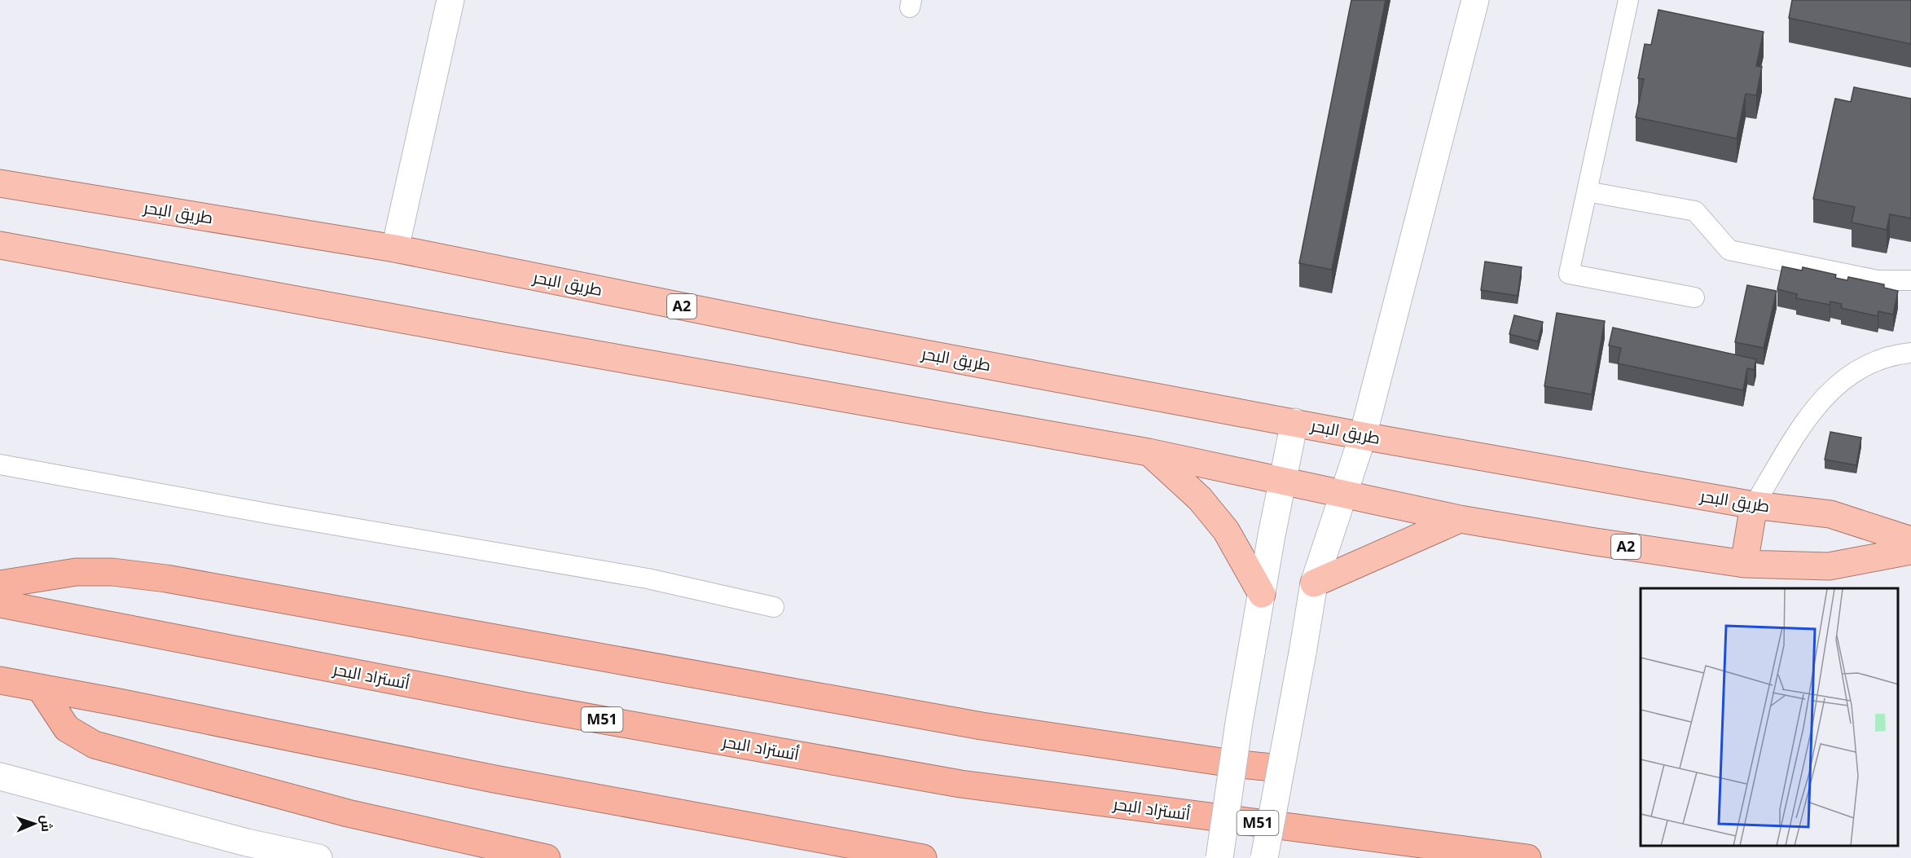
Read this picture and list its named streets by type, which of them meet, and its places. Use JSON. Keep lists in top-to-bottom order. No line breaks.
{"streets":{"highway":["طريق البحر","A2","أتستراد البحر","M51"]},"north":"right"}
